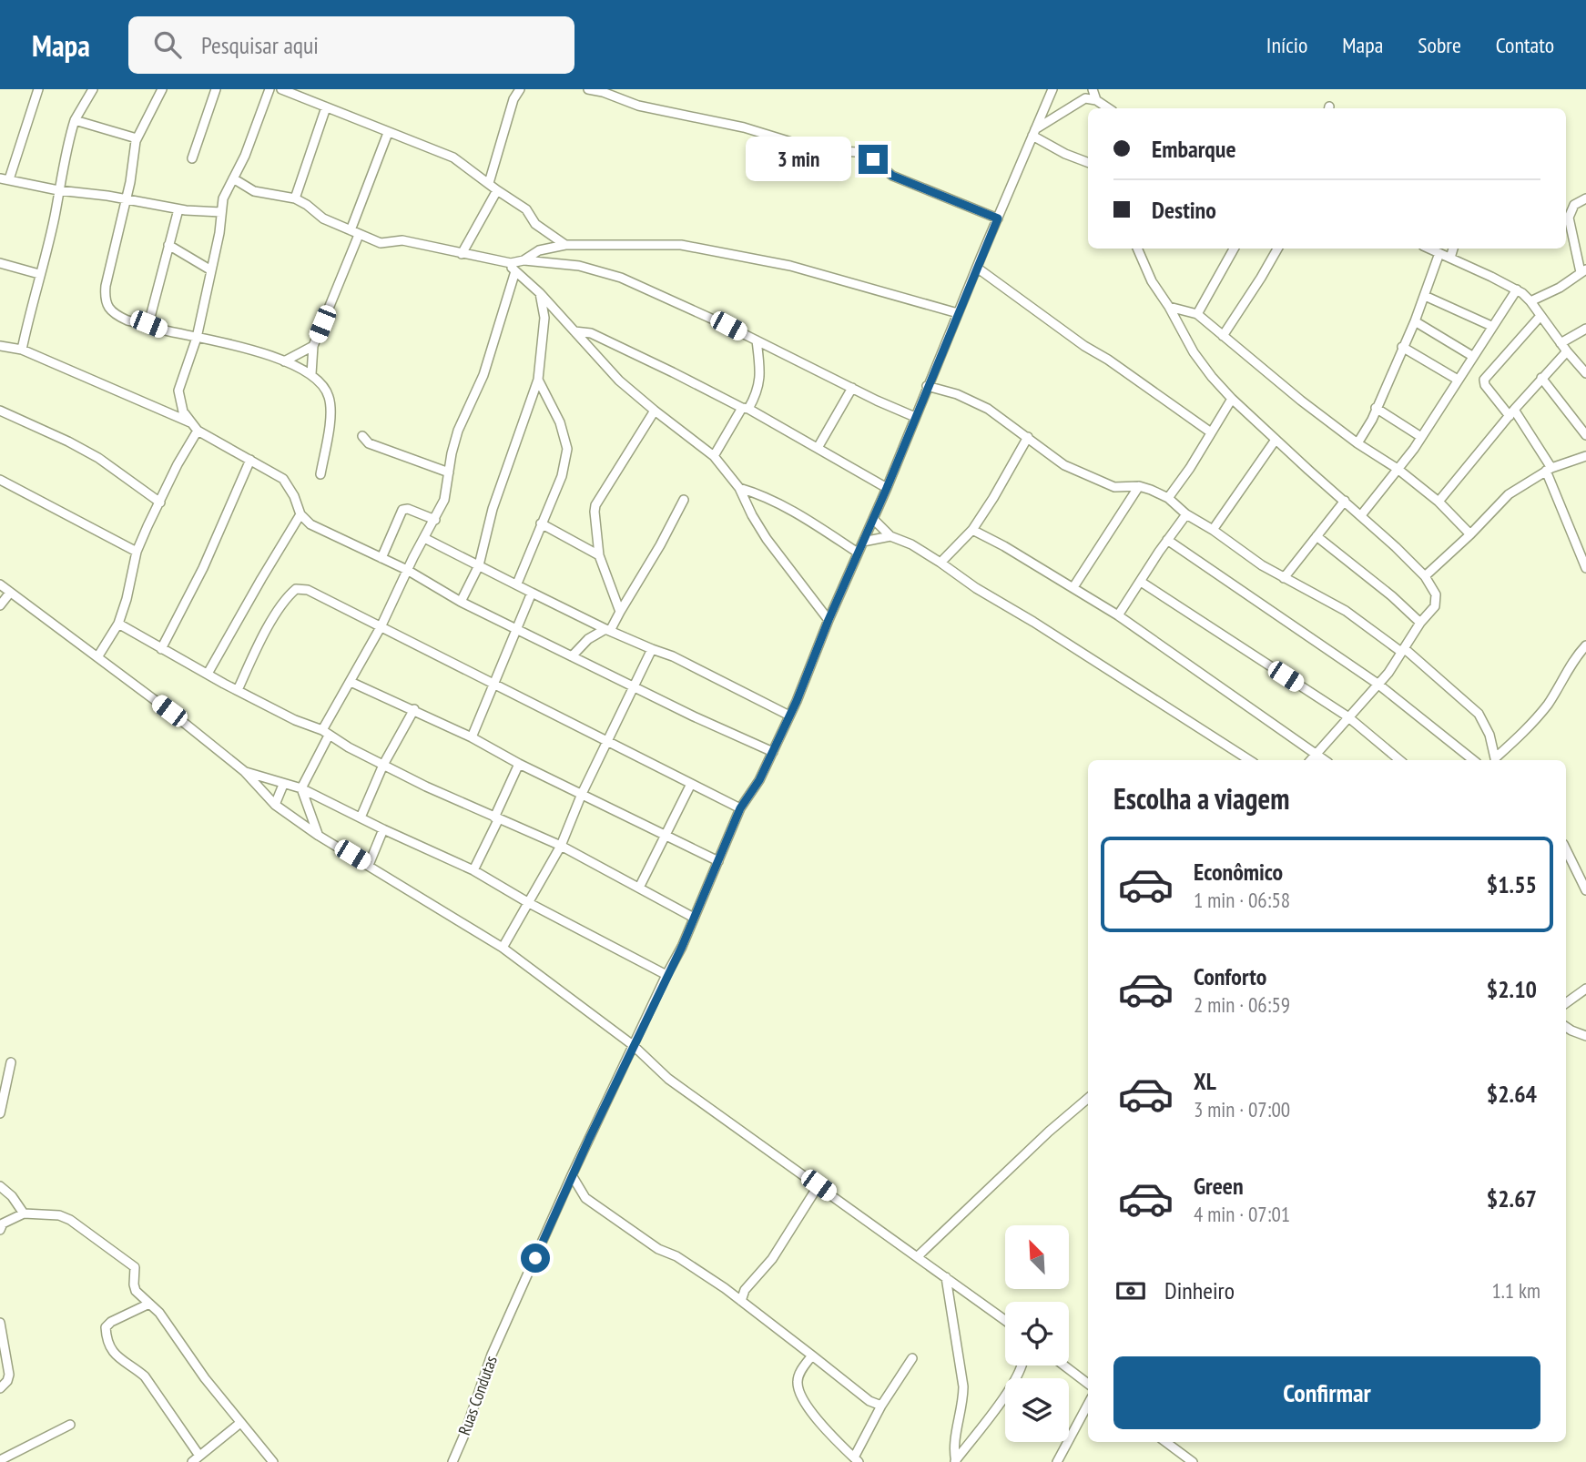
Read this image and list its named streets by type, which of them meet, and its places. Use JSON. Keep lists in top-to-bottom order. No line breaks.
{"streets":{"street":["Ruas Condutas"]},"north":"top left","page":{"header":"Mapa","search":"Pesquisar aqui","nav":["Início","Mapa","Sobre","Contato"],"banner":["Embarque","Destino"],"bubble":"3 min","heading":"Escolha a viagem","list":[{"name":"Econômico","note":"1 min · 06:58","value":"$1.55"},{"name":"Conforto","note":"2 min · 06:59","value":"$2.10"},{"name":"XL","note":"3 min · 07:00","value":"$2.64"},{"name":"Green","note":"4 min · 07:01","value":"$2.67"}],"pay":["Dinheiro","1.1 km"],"buttons":"Confirmar"}}
